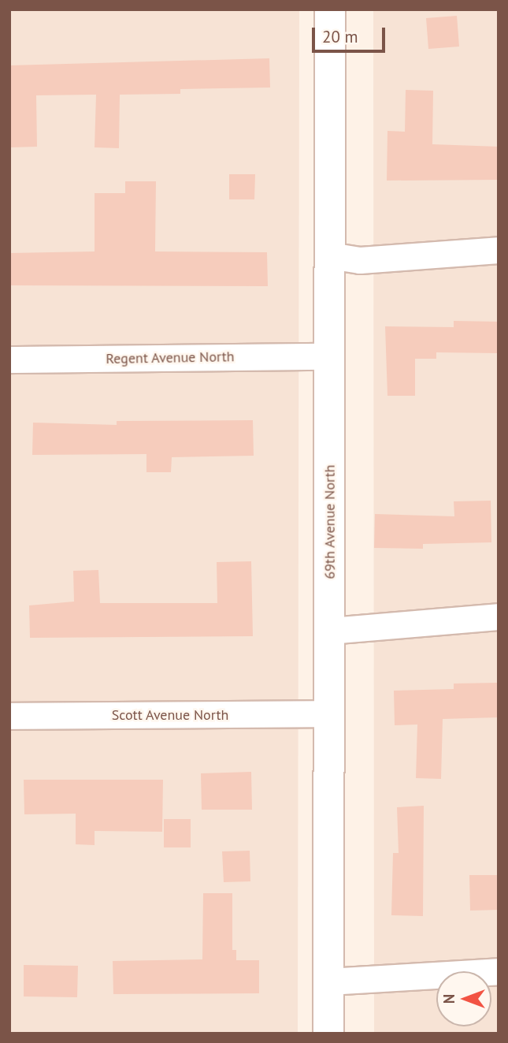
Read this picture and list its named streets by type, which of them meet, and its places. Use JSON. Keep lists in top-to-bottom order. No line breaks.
{"streets":{"street":["Regent Avenue North","69th Avenue North","Scott Avenue North"]},"crossings":[["Regent Avenue North","69th Avenue North"],["69th Avenue North","Scott Avenue North"]],"scale_bar":"20 m","north":"left"}
